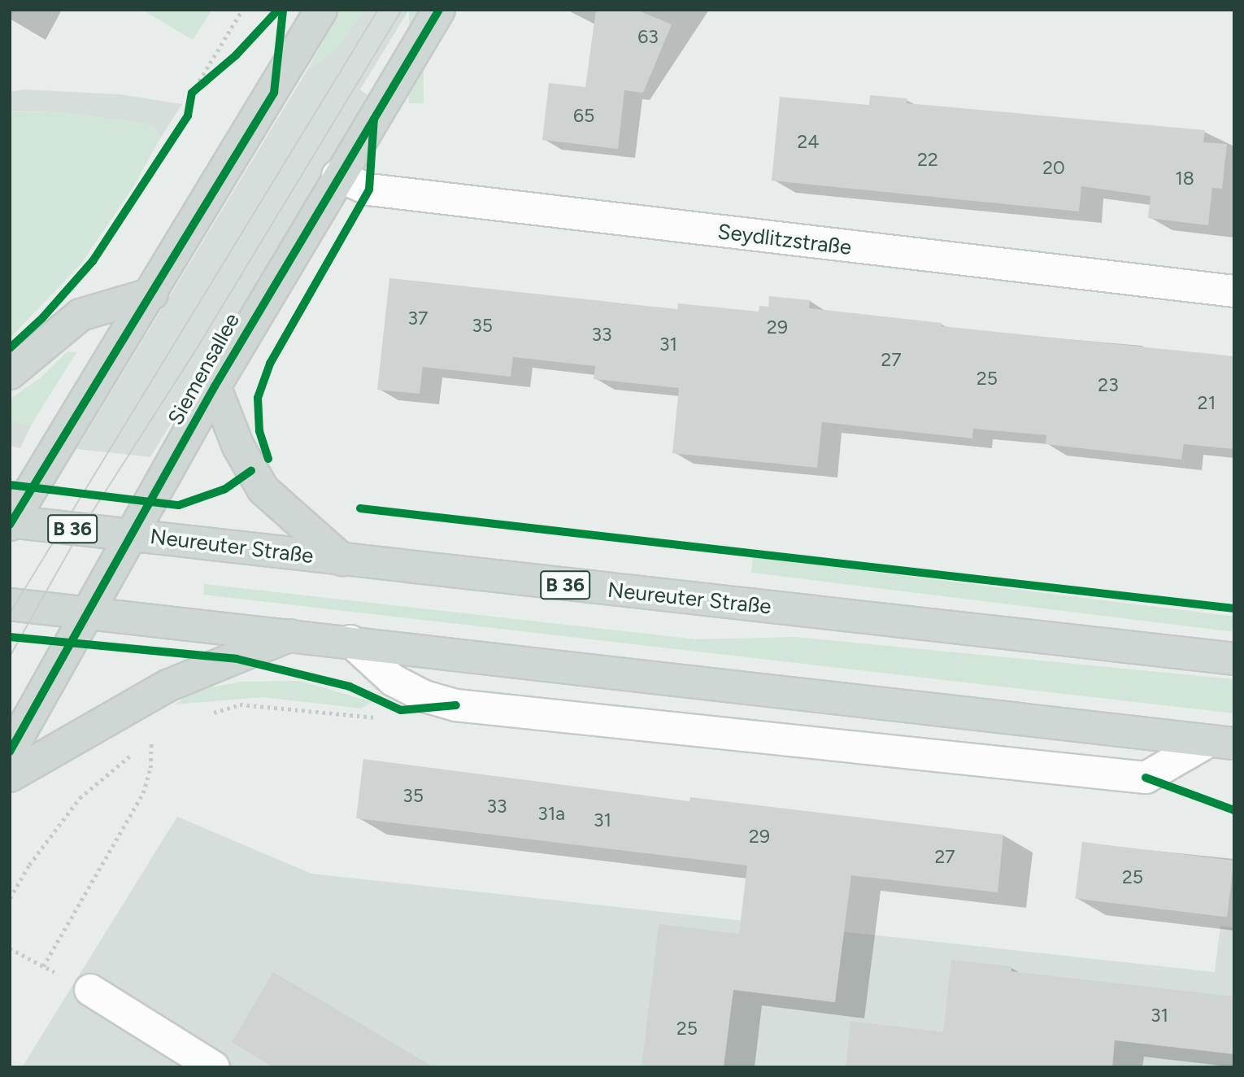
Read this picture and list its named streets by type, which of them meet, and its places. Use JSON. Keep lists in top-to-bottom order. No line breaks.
{"streets":{"main road":["Siemensallee","B 36","Neureuter Straße"],"street":["Seydlitzstraße"]},"crossings":[["Seydlitzstraße","Siemensallee"],["Siemensallee","Neureuter Straße"]],"house_numbers":["63","65","24","22","20","18","37","35","29","33","31","27","25","23","21","35","33","31a","31","29","27","25","31","25"]}
